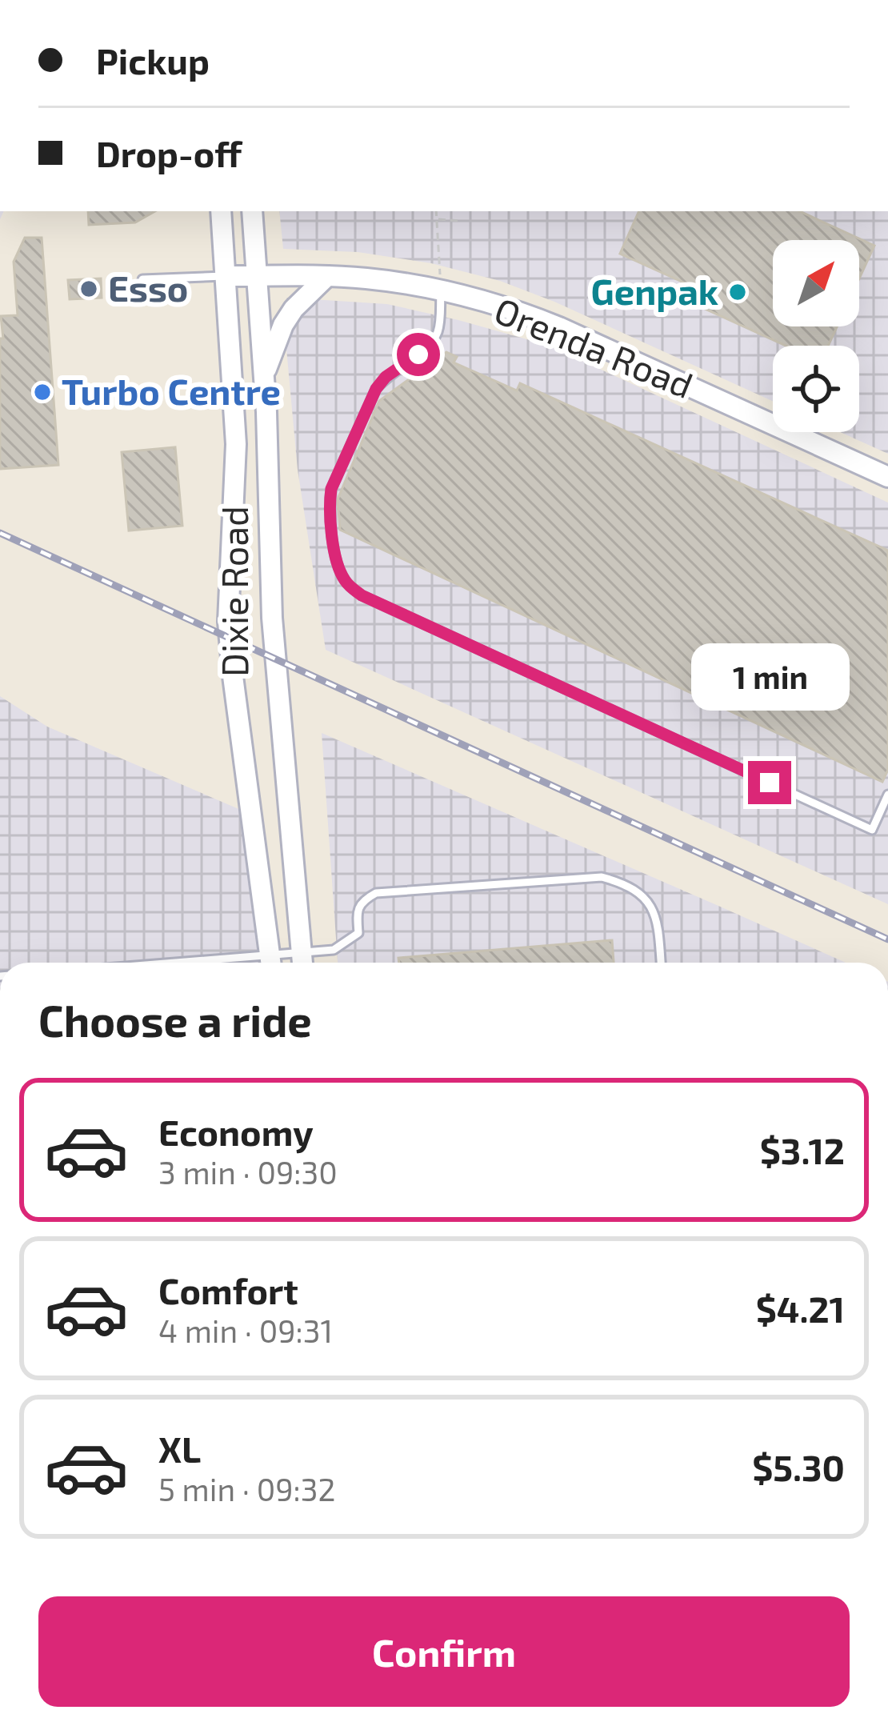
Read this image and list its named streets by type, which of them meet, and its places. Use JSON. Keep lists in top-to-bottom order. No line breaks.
{"streets":{"main road":["Orenda Road","Dixie Road"]},"crossings":[["Orenda Road","Dixie Road"]],"places":["Esso","Genpak","Turbo Centre"],"north":"top right","page":{"banner":["Pickup","Drop-off"],"bubble":"1 min","heading":"Choose a ride","list":[{"name":"Economy","note":"3 min · 09:30","value":"$3.12"},{"name":"Comfort","note":"4 min · 09:31","value":"$4.21"},{"name":"XL","note":"5 min · 09:32","value":"$5.30"}],"buttons":"Confirm"}}
